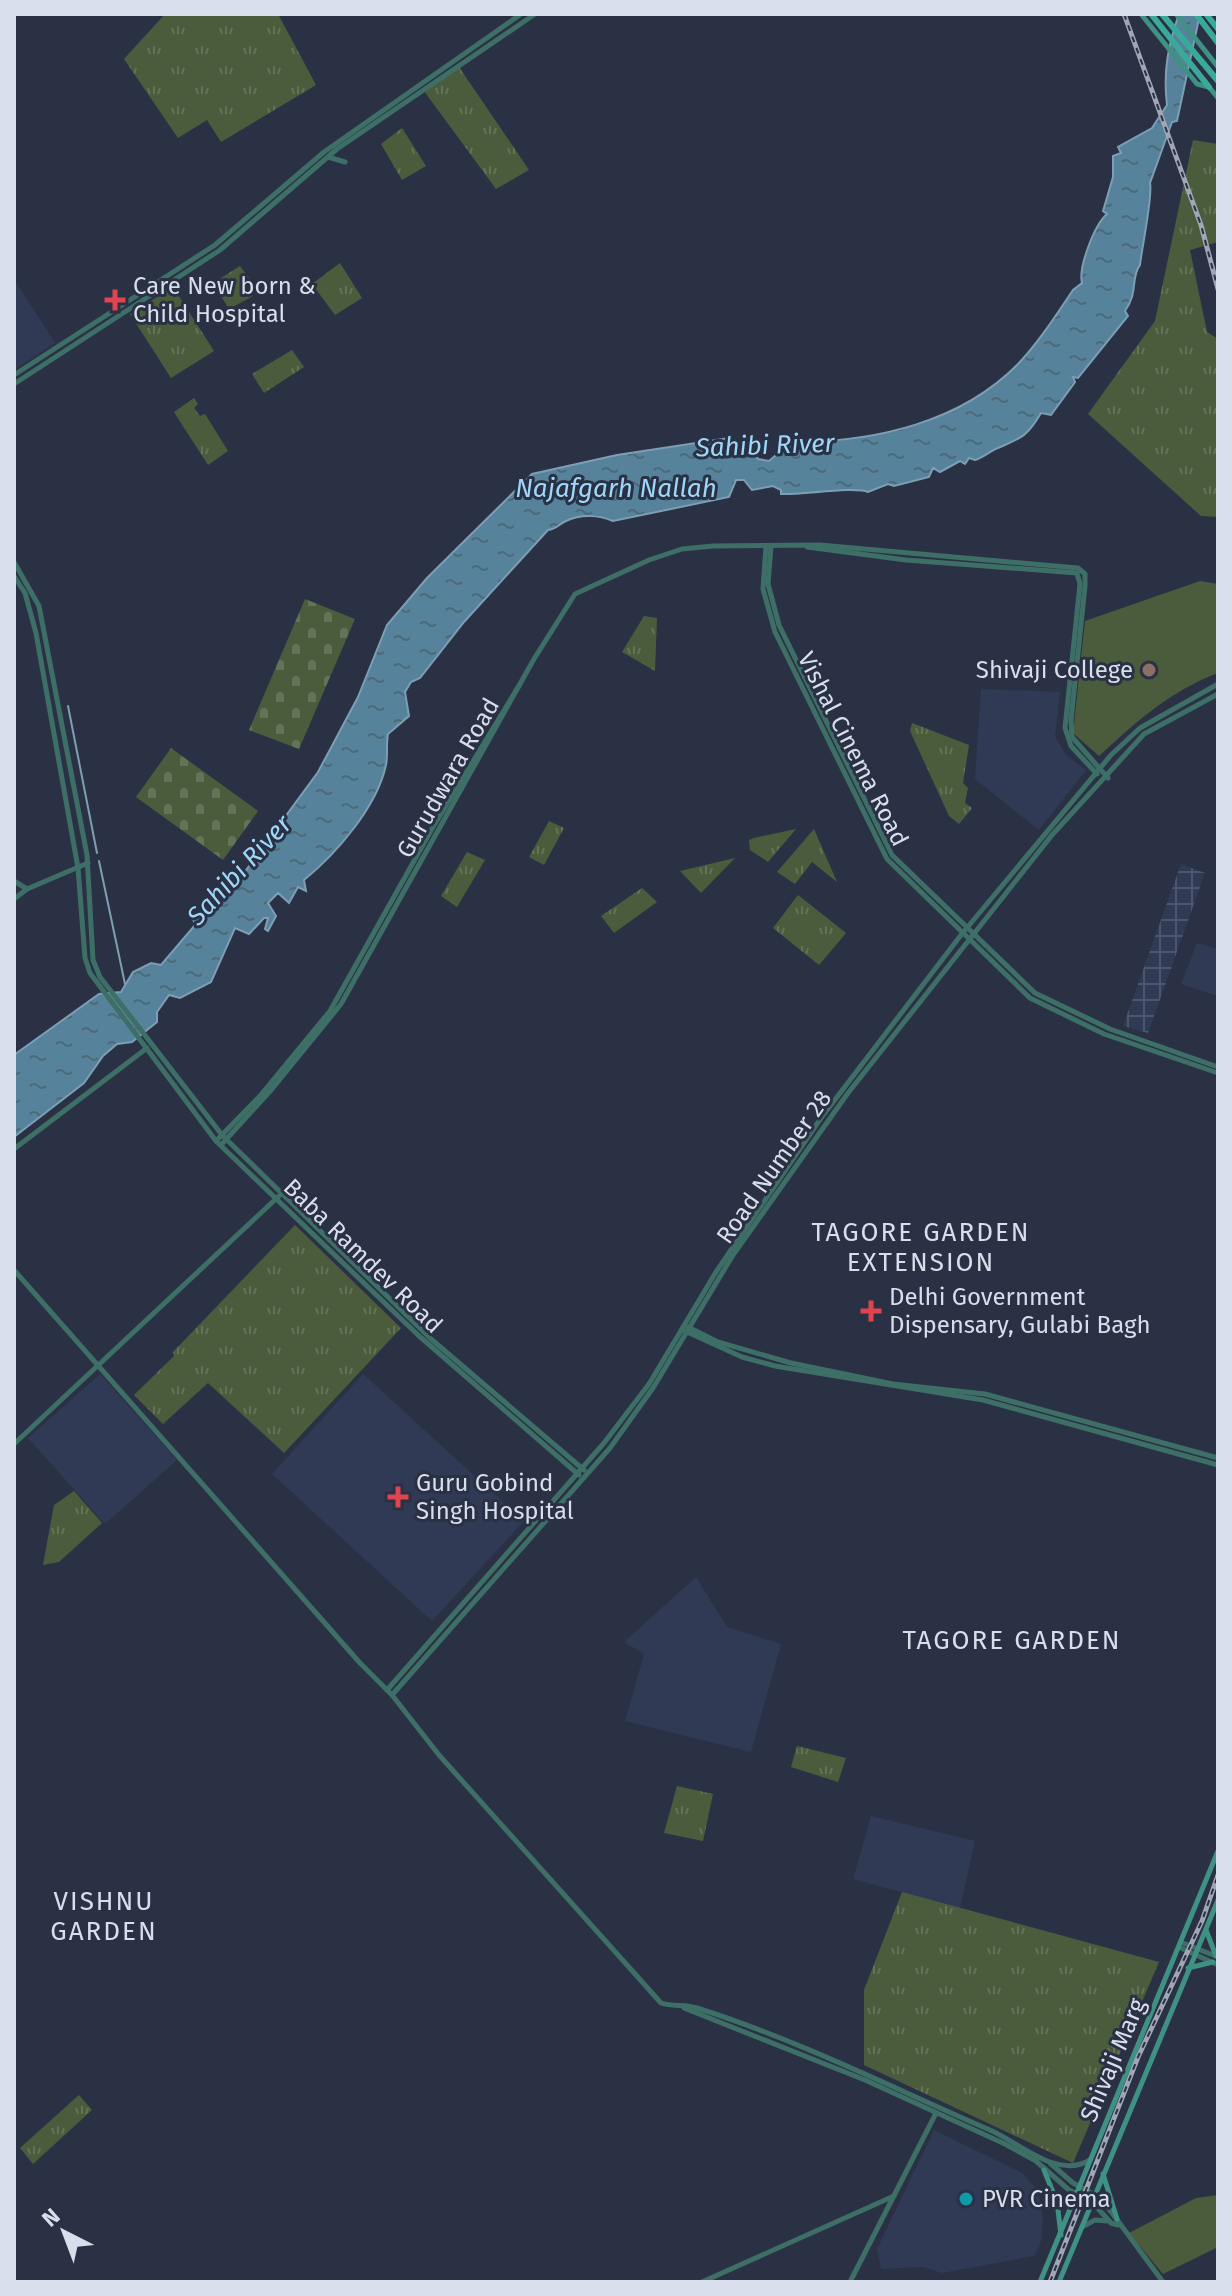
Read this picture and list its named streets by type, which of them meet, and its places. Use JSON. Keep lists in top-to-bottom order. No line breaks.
{"streets":{"main road":["Shivaji Marg"],"street":["Vishal Cinema Road","Gurudwara Road","Road Number 28","Baba Ramdev Road"]},"crossings":[["Vishal Cinema Road","Gurudwara Road"],["Vishal Cinema Road","Road Number 28"],["Gurudwara Road","Road Number 28"],["Gurudwara Road","Baba Ramdev Road"],["Road Number 28","Baba Ramdev Road"]],"districts":["TAGORE GARDEN EXTENSION","TAGORE GARDEN","VISHNU GARDEN"],"water":["Sahibi River","Najafgarh Nallah"],"places":{"health":["Care New born & Child Hospital","Delhi Government Dispensary, Gulabi Bagh","Guru Gobind Singh Hospital"],"other":["Shivaji College","PVR Cinema"]},"north":"top left"}
